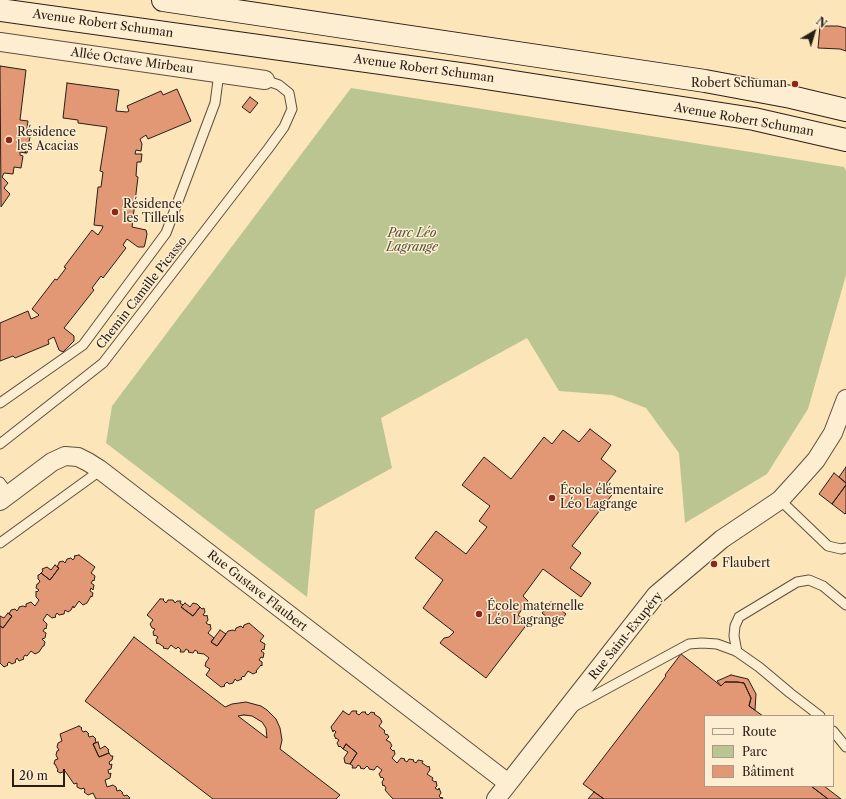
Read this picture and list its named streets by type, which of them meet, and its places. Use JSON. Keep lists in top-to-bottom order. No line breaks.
{"streets":{"main road":["Avenue Robert Schuman"],"street":["Allée Octave Mirbeau","Rue Gustave Flaubert","Rue Saint-Exupéry"],"lane":["Chemin Camille Picasso"]},"crossings":[["Allée Octave Mirbeau","Chemin Camille Picasso"],["Rue Gustave Flaubert","Rue Saint-Exupéry"]],"parks":["Parc Léo Lagrange"],"places":["Robert Schuman","Résidence les Acacias","Résidence les Tilleuls","École élémentaire Léo Lagrange","Flaubert","École maternelle Léo Lagrange"],"legend":["Route","Parc","Bâtiment"],"scale_bar":"20 m","north":"top right"}
